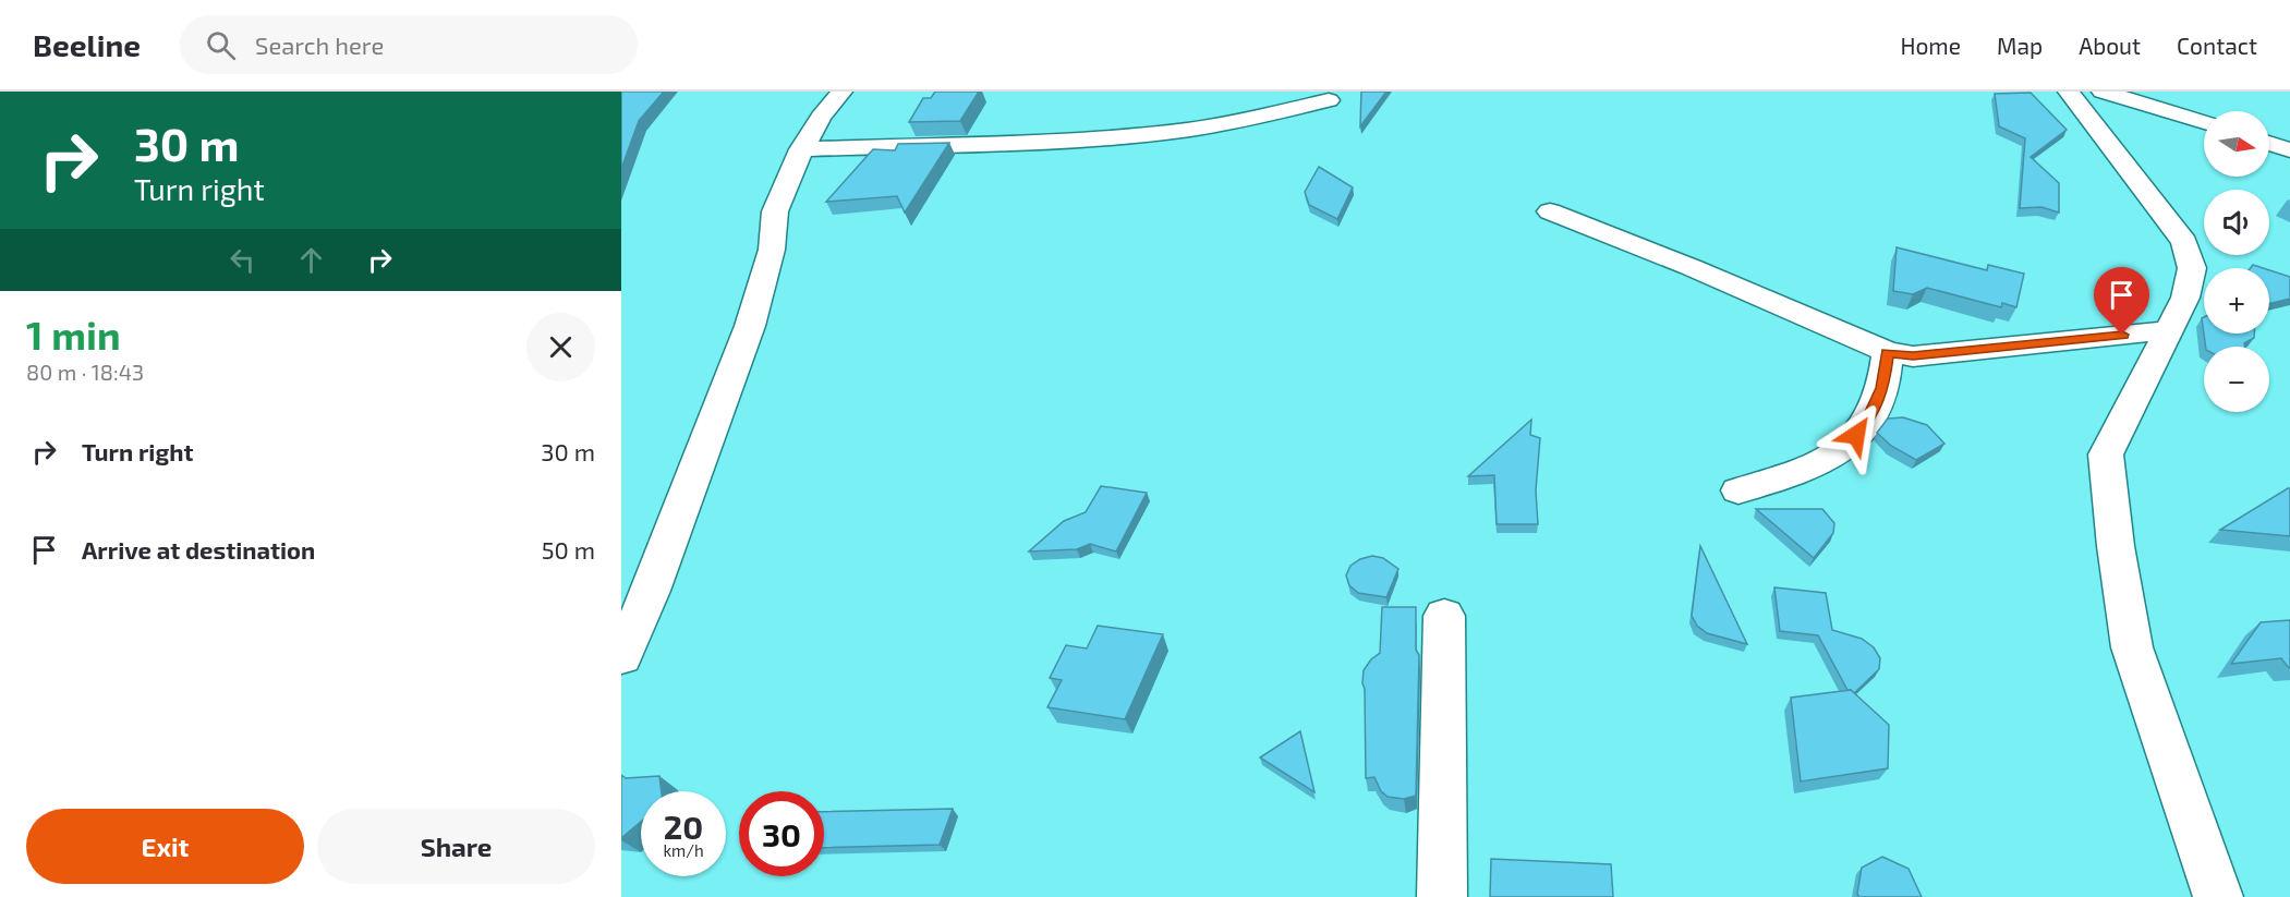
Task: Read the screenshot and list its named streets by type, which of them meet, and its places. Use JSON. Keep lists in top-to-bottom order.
{
  "north": "right",
  "page": {
    "header": "Beeline",
    "search": "Search here",
    "nav": [
      "Home",
      "Map",
      "About",
      "Contact"
    ],
    "turn": ["30 m", "Turn right"],
    "map_buttons": ["+", "−"],
    "heading": ["1 min", "80 m · 18:43"],
    "list": [
      {
        "name": "Turn right",
        "value": "30 m"
      },
      {
        "name": "Arrive at destination",
        "value": "50 m"
      }
    ],
    "speed": "20 km/h",
    "limit": "30",
    "buttons": ["Exit", "Share"]
  }
}
